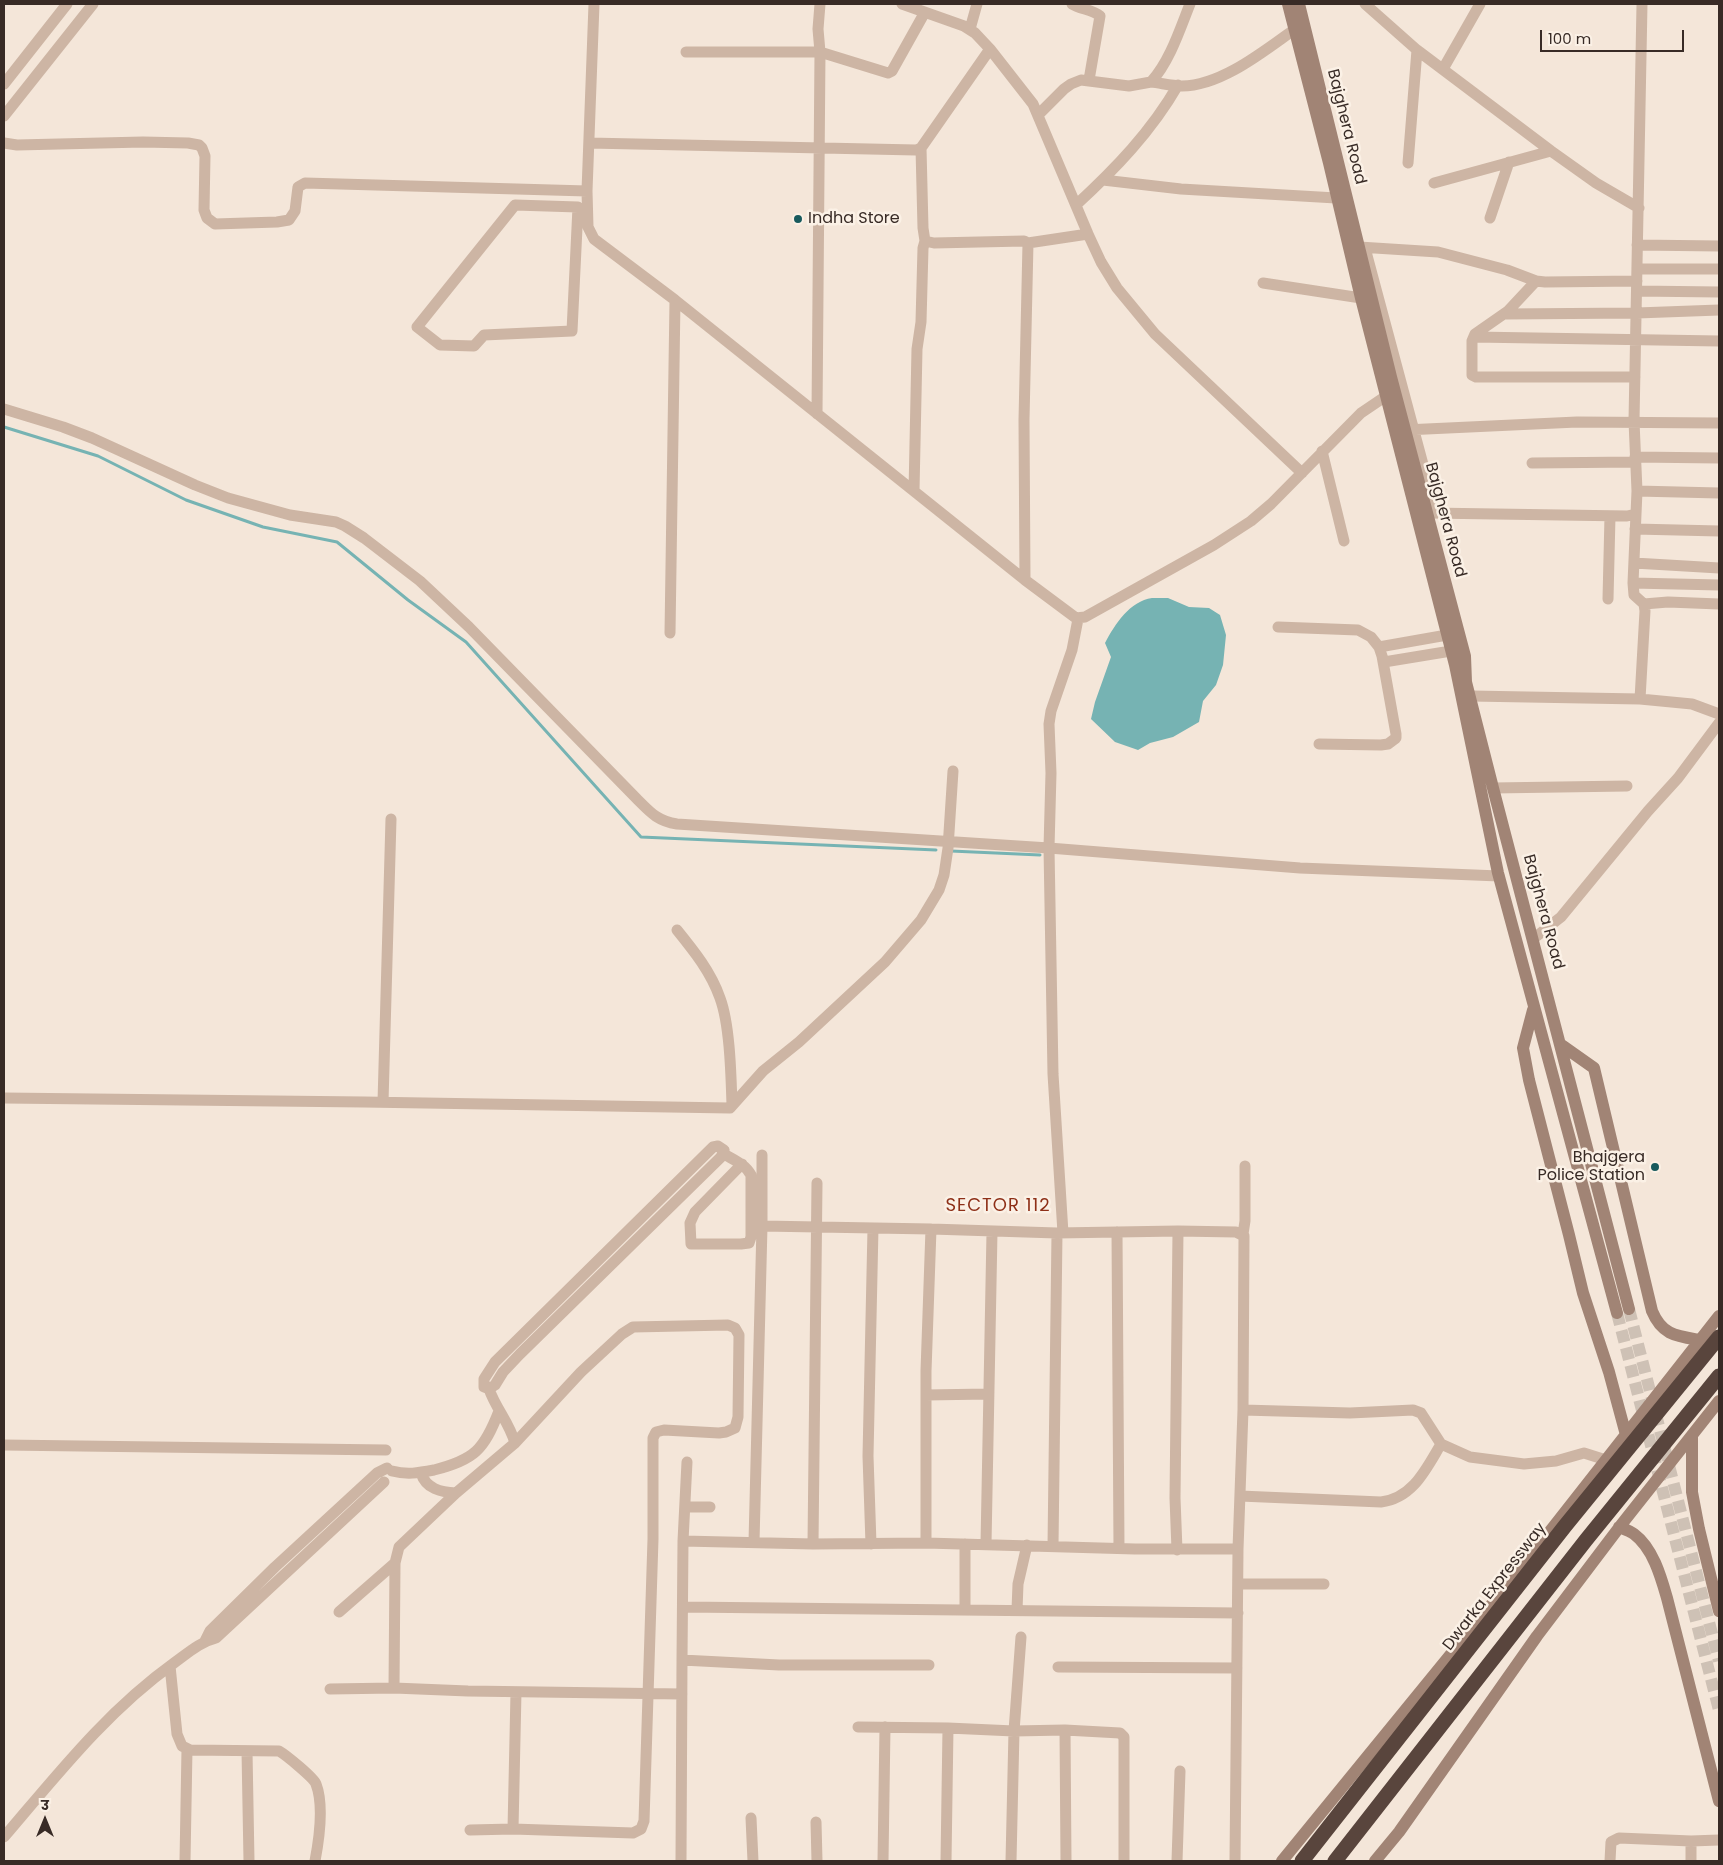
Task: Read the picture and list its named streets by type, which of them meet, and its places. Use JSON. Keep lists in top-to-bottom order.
{
  "streets": {
    "highway": ["Dwarka Expressway"],
    "main road": ["Bajghera Road"]
  },
  "districts": ["SECTOR 112"],
  "places": ["Indha Store", "Bhajgera Police Station"],
  "scale_bar": "100 m",
  "north": "top"
}
